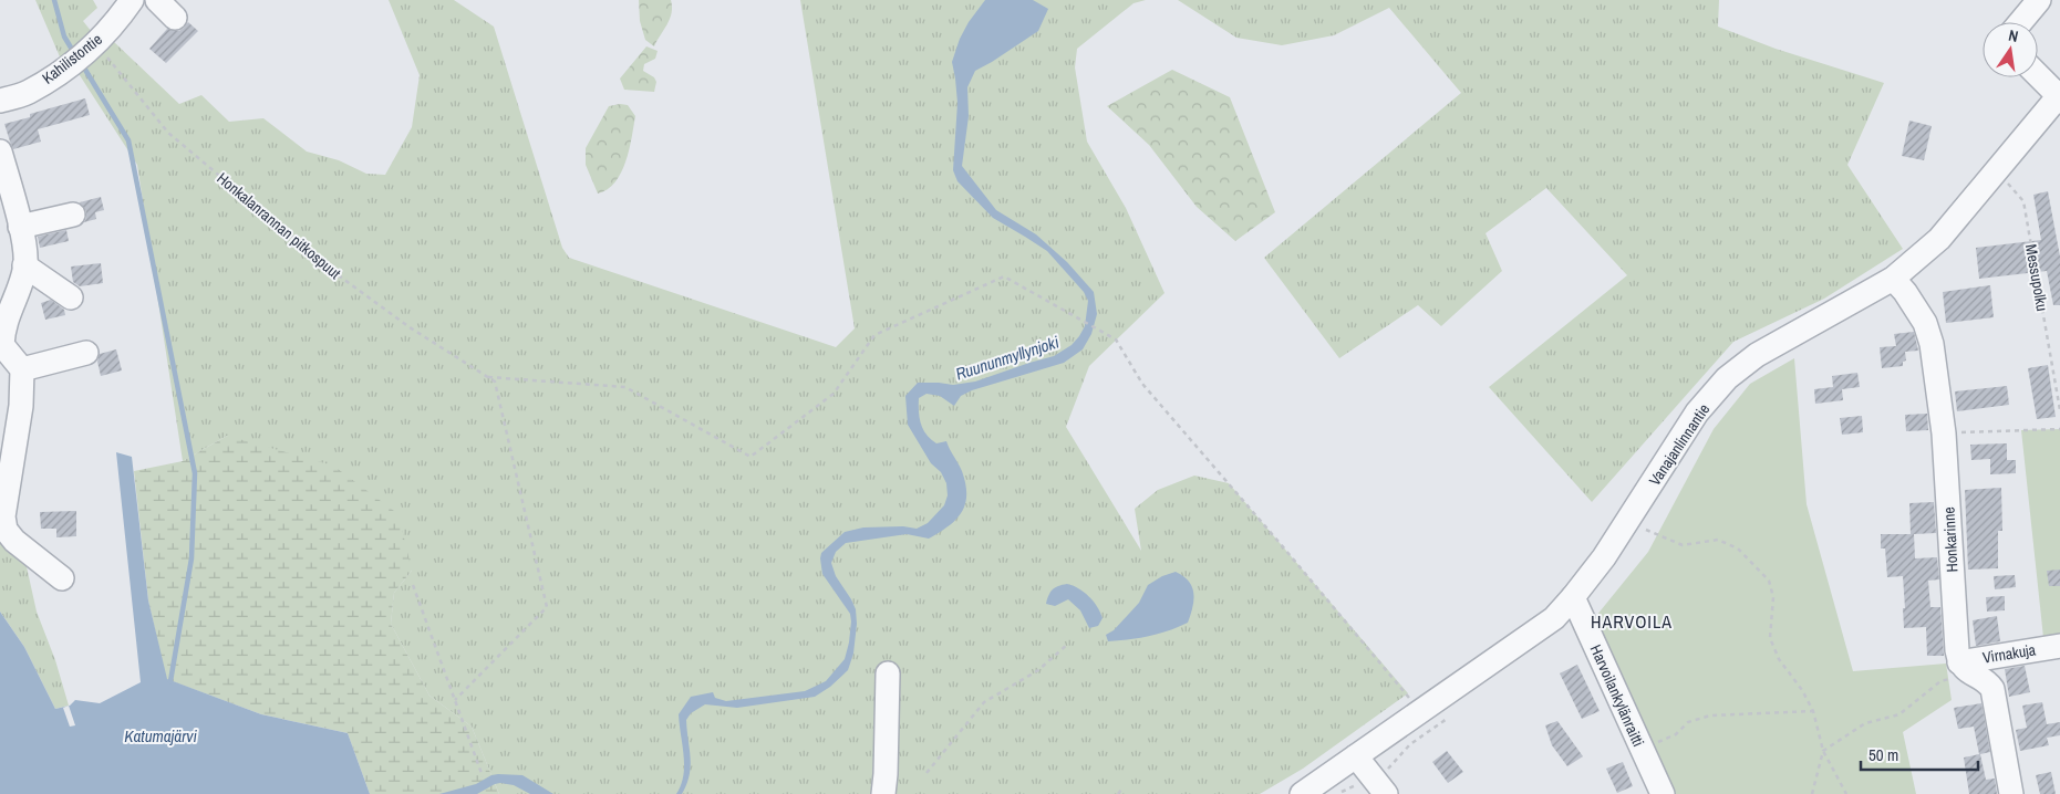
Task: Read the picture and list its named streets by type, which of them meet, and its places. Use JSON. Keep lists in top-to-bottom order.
{
  "streets": {
    "street": [
      "Kahilistontie",
      "Vanajanlinnantie",
      "Honkarinne",
      "Virnakuja",
      "Harvoilankylänraitti"
    ],
    "path": ["Honkalanrannan pitkospuut", "Messupolku"]
  },
  "crossings": [
    ["Kahilistontie", "Honkalanrannan pitkospuut"],
    ["Honkalanrannan pitkospuut", "Vanajanlinnantie"],
    ["Vanajanlinnantie", "Honkarinne"],
    ["Vanajanlinnantie", "Harvoilankylänraitti"],
    ["Honkarinne", "Virnakuja"]
  ],
  "districts": ["HARVOILA"],
  "water": ["Ruununmyllynjoki", "Katumajärvi"],
  "scale_bar": "50 m",
  "north": "top"
}
